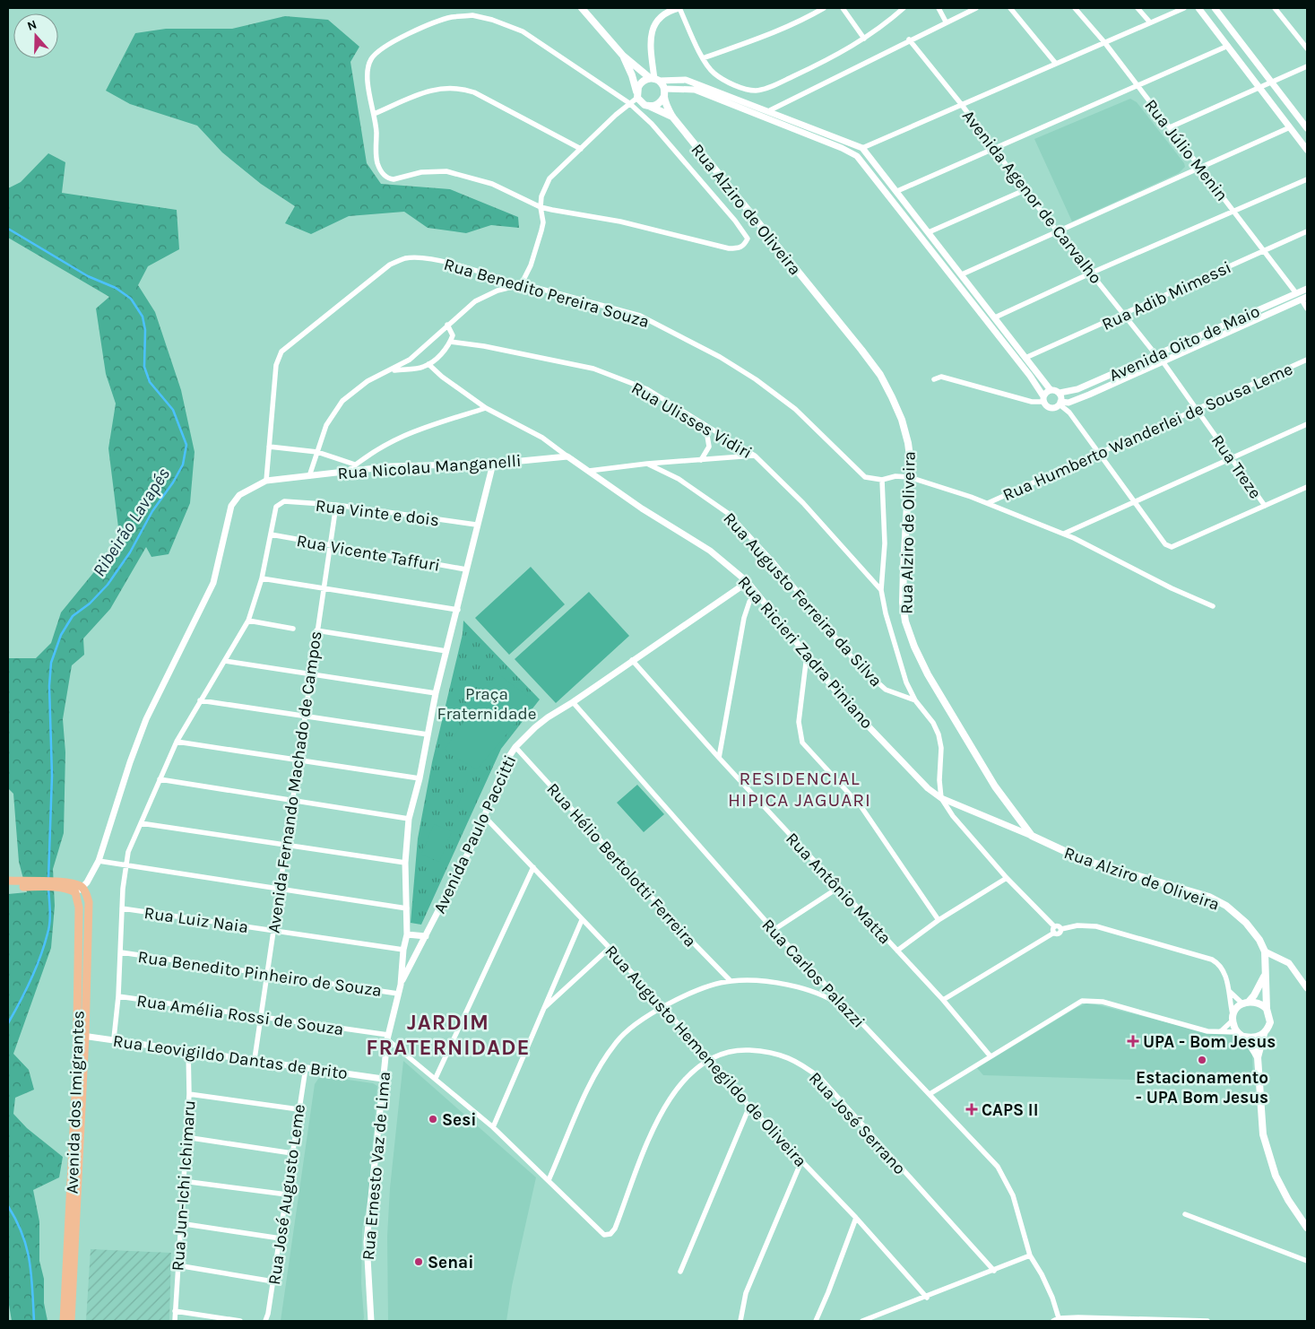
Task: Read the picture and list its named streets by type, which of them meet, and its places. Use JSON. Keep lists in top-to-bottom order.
{
  "streets": {
    "main road": ["Rua Alziro de Oliveira", "Avenida dos Imigrantes"],
    "street": [
      "Rua Júlio Menin",
      "Avenida Agenor de Carvalho",
      "Rua Benedito Pereira Souza",
      "Rua Adib Mimessi",
      "Avenida Oito de Maio",
      "Rua Ulisses Vidiri",
      "Rua Humberto Wanderlei de Sousa Leme",
      "Rua Nicolau Manganelli",
      "Rua Treze",
      "Rua Vinte e dois",
      "Rua Vicente Taffuri",
      "Rua Augusto Ferreira da Silva",
      "Rua Ricieri Zadra Piniano",
      "Avenida Fernando Machado de Campos",
      "Avenida Paulo Paccitti",
      "Rua Hélio Bertolotti Ferreira",
      "Rua Antônio Matta",
      "Rua Luiz Naia",
      "Rua Benedito Pinheiro de Souza",
      "Rua Carlos Palazzi",
      "Rua Amélia Rossi de Souza",
      "Rua Augusto Hemenegildo de Oliveira",
      "Rua Leovigildo Dantas de Brito",
      "Rua José Serrano",
      "Rua Ernesto Vaz de Lima",
      "Rua Jun-Ichi Ichimaru",
      "Rua José Augusto Leme"
    ]
  },
  "crossings": [
    ["Rua Júlio Menin", "Rua Adib Mimessi"],
    ["Rua Júlio Menin", "Avenida Oito de Maio"],
    ["Avenida Agenor de Carvalho", "Rua Adib Mimessi"],
    ["Avenida Agenor de Carvalho", "Avenida Oito de Maio"],
    ["Rua Alziro de Oliveira", "Rua Benedito Pereira Souza"],
    ["Rua Alziro de Oliveira", "Rua Ricieri Zadra Piniano"],
    ["Rua Benedito Pereira Souza", "Rua Humberto Wanderlei de Sousa Leme"],
    ["Avenida Oito de Maio", "Rua Treze"],
    ["Rua Humberto Wanderlei de Sousa Leme", "Rua Treze"],
    ["Rua Nicolau Manganelli", "Rua Ricieri Zadra Piniano"],
    ["Rua Vinte e dois", "Rua Vicente Taffuri"],
    ["Rua Vinte e dois", "Avenida Fernando Machado de Campos"],
    ["Rua Vicente Taffuri", "Avenida Fernando Machado de Campos"],
    ["Rua Ricieri Zadra Piniano", "Avenida Paulo Paccitti"],
    ["Avenida Fernando Machado de Campos", "Rua Luiz Naia"],
    ["Avenida Fernando Machado de Campos", "Rua Benedito Pinheiro de Souza"],
    ["Avenida Fernando Machado de Campos", "Rua Amélia Rossi de Souza"],
    ["Avenida Fernando Machado de Campos", "Rua Leovigildo Dantas de Brito"],
    ["Avenida Paulo Paccitti", "Rua Hélio Bertolotti Ferreira"],
    ["Avenida Paulo Paccitti", "Rua Antônio Matta"],
    ["Avenida Paulo Paccitti", "Rua Carlos Palazzi"],
    ["Avenida Paulo Paccitti", "Rua Augusto Hemenegildo de Oliveira"],
    ["Avenida Paulo Paccitti", "Rua Ernesto Vaz de Lima"],
    ["Rua Benedito Pinheiro de Souza", "Rua Ernesto Vaz de Lima"],
    ["Rua Amélia Rossi de Souza", "Rua Ernesto Vaz de Lima"],
    ["Rua Augusto Hemenegildo de Oliveira", "Rua José Serrano"],
    ["Rua Leovigildo Dantas de Brito", "Avenida dos Imigrantes"],
    ["Rua Leovigildo Dantas de Brito", "Rua Ernesto Vaz de Lima"],
    ["Rua Leovigildo Dantas de Brito", "Rua Jun-Ichi Ichimaru"],
    ["Rua Leovigildo Dantas de Brito", "Rua José Augusto Leme"]
  ],
  "districts": ["RESIDENCIAL HIPICA JAGUARI", "JARDIM FRATERNIDADE"],
  "water": ["Ribeirão Lavapés"],
  "parks": ["Praça Fraternidade"],
  "places": {
    "health": ["UPA - Bom Jesus", "CAPS II"],
    "other": ["Estacionamento - UPA Bom Jesus", "Sesi", "Senai"]
  },
  "north": "top"
}
